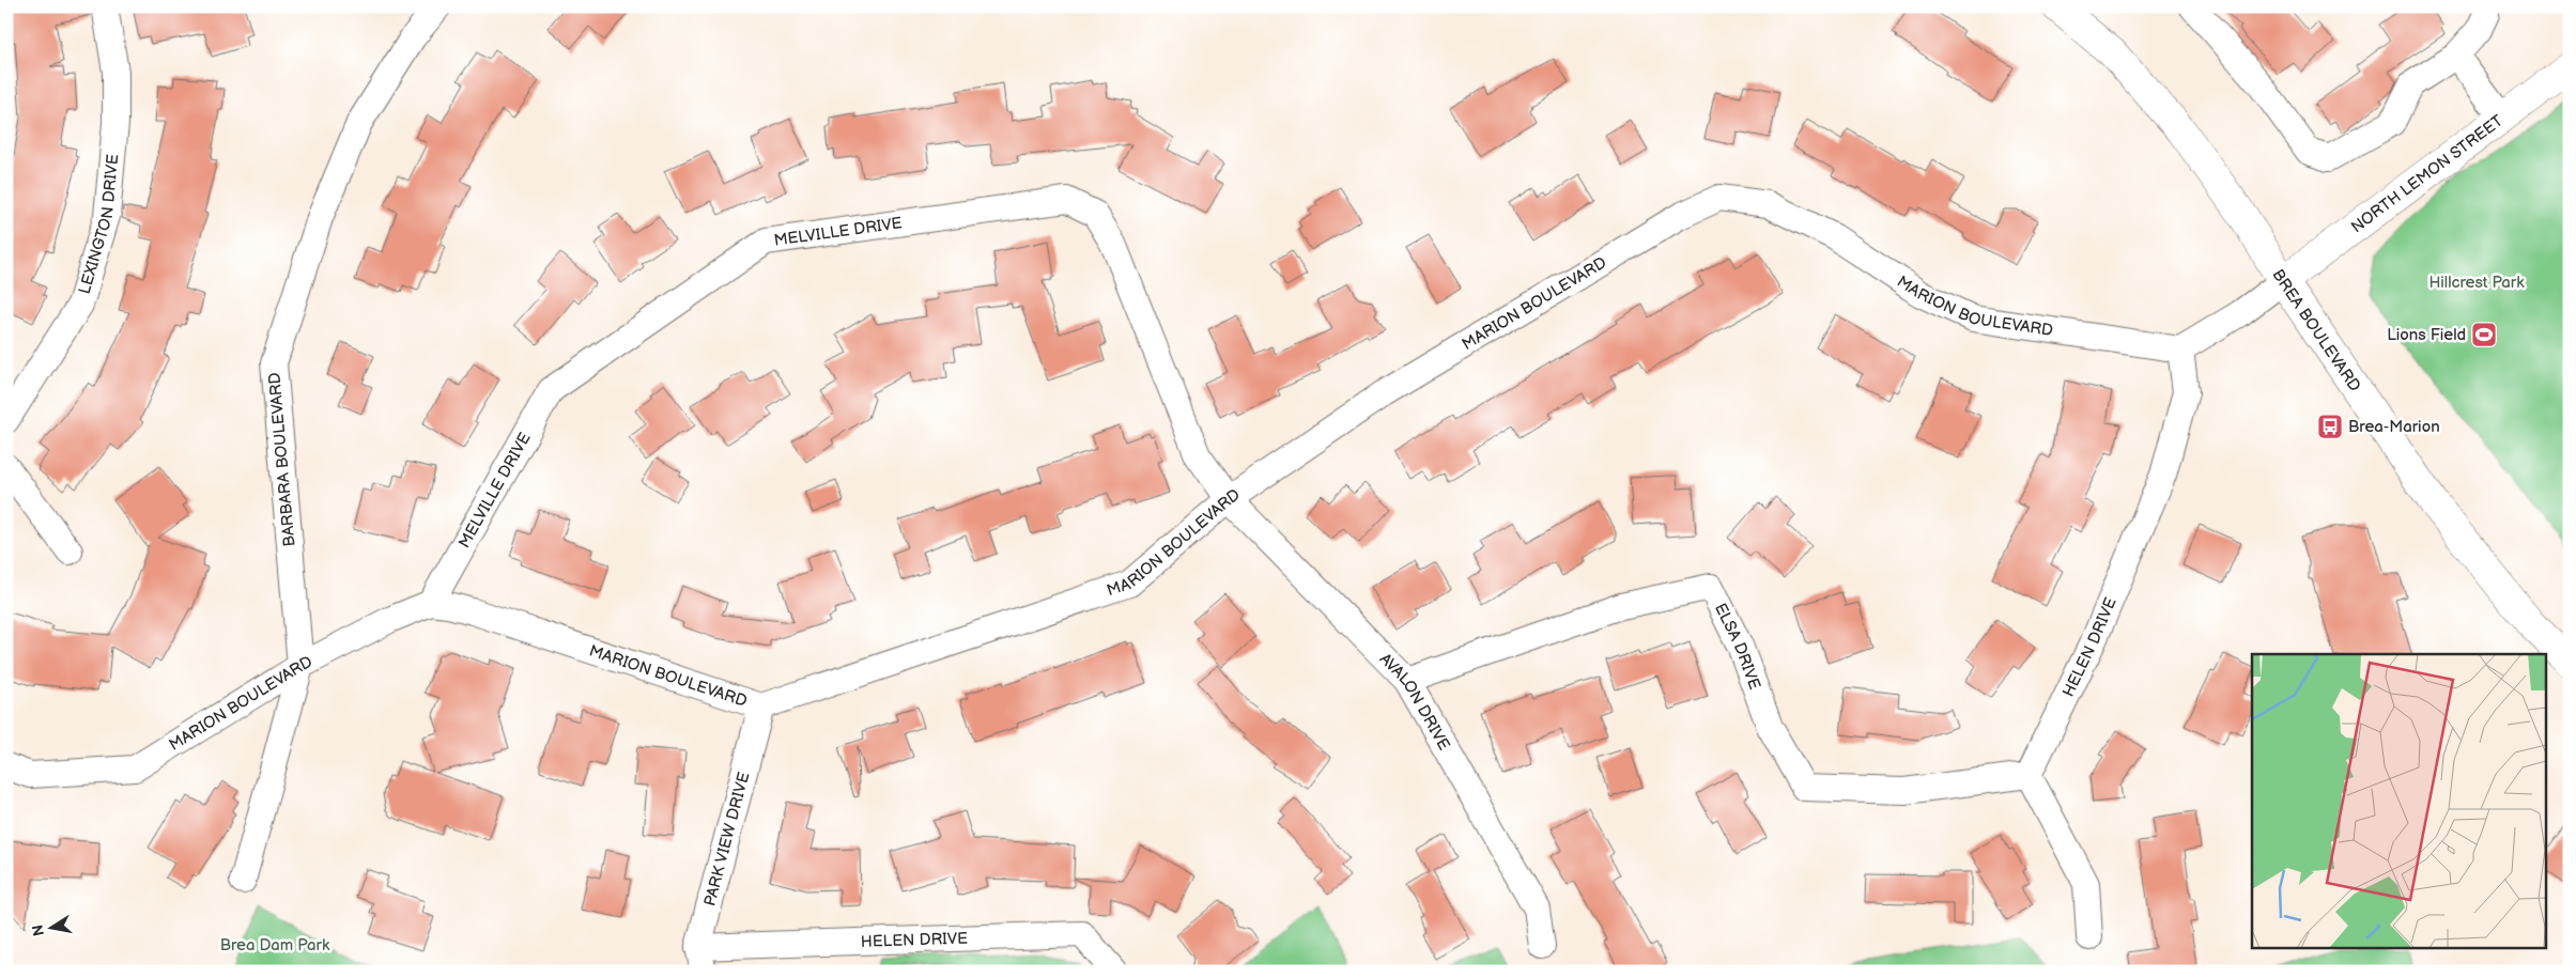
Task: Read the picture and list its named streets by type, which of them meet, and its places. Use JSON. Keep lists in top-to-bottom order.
{
  "streets": {
    "main road": ["NORTH LEMON STREET", "BREA BOULEVARD"],
    "street": [
      "LEXINGTON DRIVE",
      "MELVILLE DRIVE",
      "MARION BOULEVARD",
      "BARBARA BOULEVARD",
      "ELSA DRIVE",
      "HELEN DRIVE",
      "AVALON DRIVE",
      "PARK VIEW DRIVE"
    ]
  },
  "crossings": [
    ["NORTH LEMON STREET", "BREA BOULEVARD"],
    ["MELVILLE DRIVE", "MARION BOULEVARD"],
    ["MELVILLE DRIVE", "AVALON DRIVE"],
    ["MARION BOULEVARD", "BARBARA BOULEVARD"],
    ["MARION BOULEVARD", "HELEN DRIVE"],
    ["MARION BOULEVARD", "AVALON DRIVE"],
    ["MARION BOULEVARD", "PARK VIEW DRIVE"],
    ["ELSA DRIVE", "HELEN DRIVE"],
    ["ELSA DRIVE", "AVALON DRIVE"],
    ["HELEN DRIVE", "PARK VIEW DRIVE"]
  ],
  "parks": ["Hillcrest Park", "Brea Dam Park"],
  "places": {
    "sports": ["Lions Field"],
    "bus stop": ["Brea-Marion"]
  },
  "north": "left"
}
